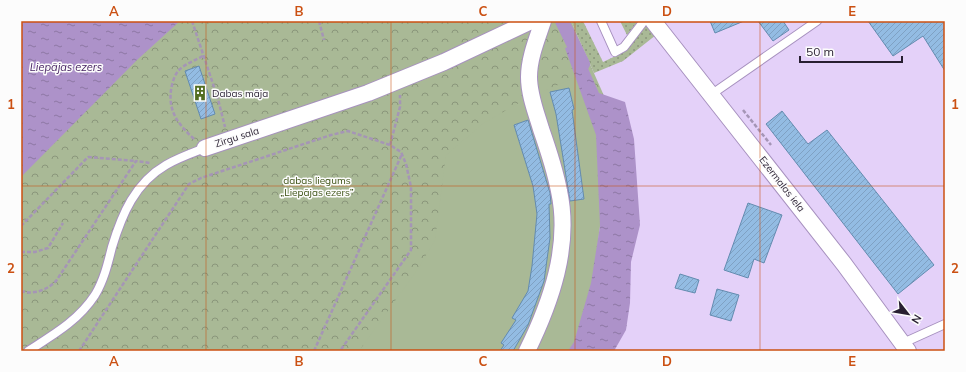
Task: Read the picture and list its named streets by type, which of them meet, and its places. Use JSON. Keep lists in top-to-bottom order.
{
  "streets": {
    "street": ["Zirgu sala", "Ezermalas iela"]
  },
  "water": ["Liepājas ezers"],
  "parks": ["dabas liegums „Liepājas ezers”"],
  "places": {
    "building": ["Dabas māja"]
  },
  "scale_bar": "50 m",
  "north": "bottom right",
  "grid": {
    "columns": [
      "A",
      "B",
      "C",
      "D",
      "E"
    ],
    "rows": ["1", "2"]
  }
}
